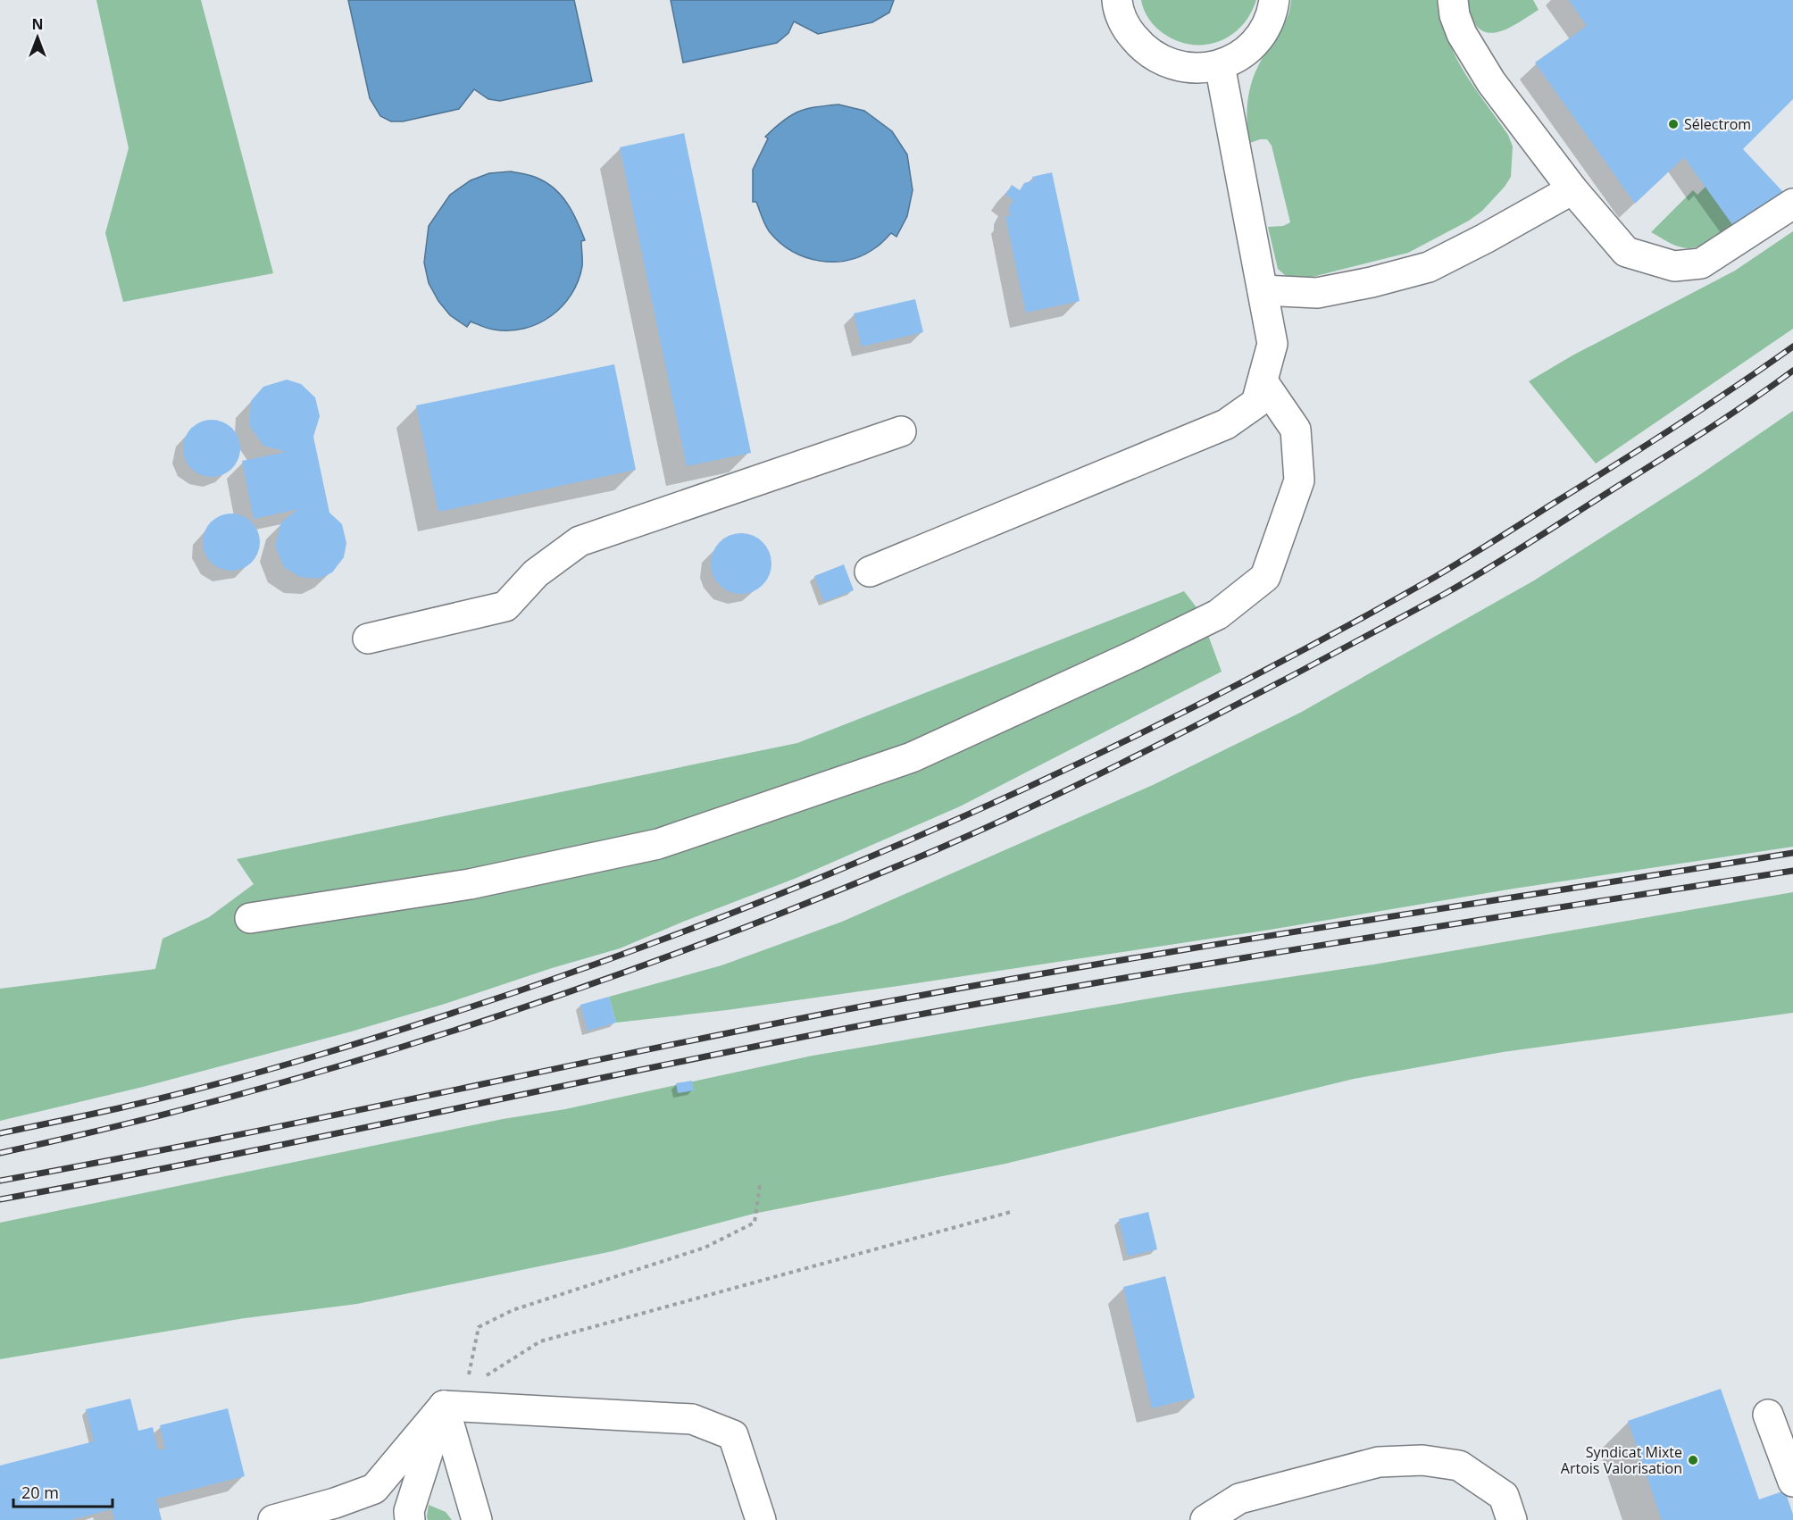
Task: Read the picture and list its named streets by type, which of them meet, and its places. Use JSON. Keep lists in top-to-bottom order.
{
  "places": ["Sélectrom", "Syndicat Mixte Artois Valorisation"],
  "scale_bar": "20 m",
  "north": "top"
}
